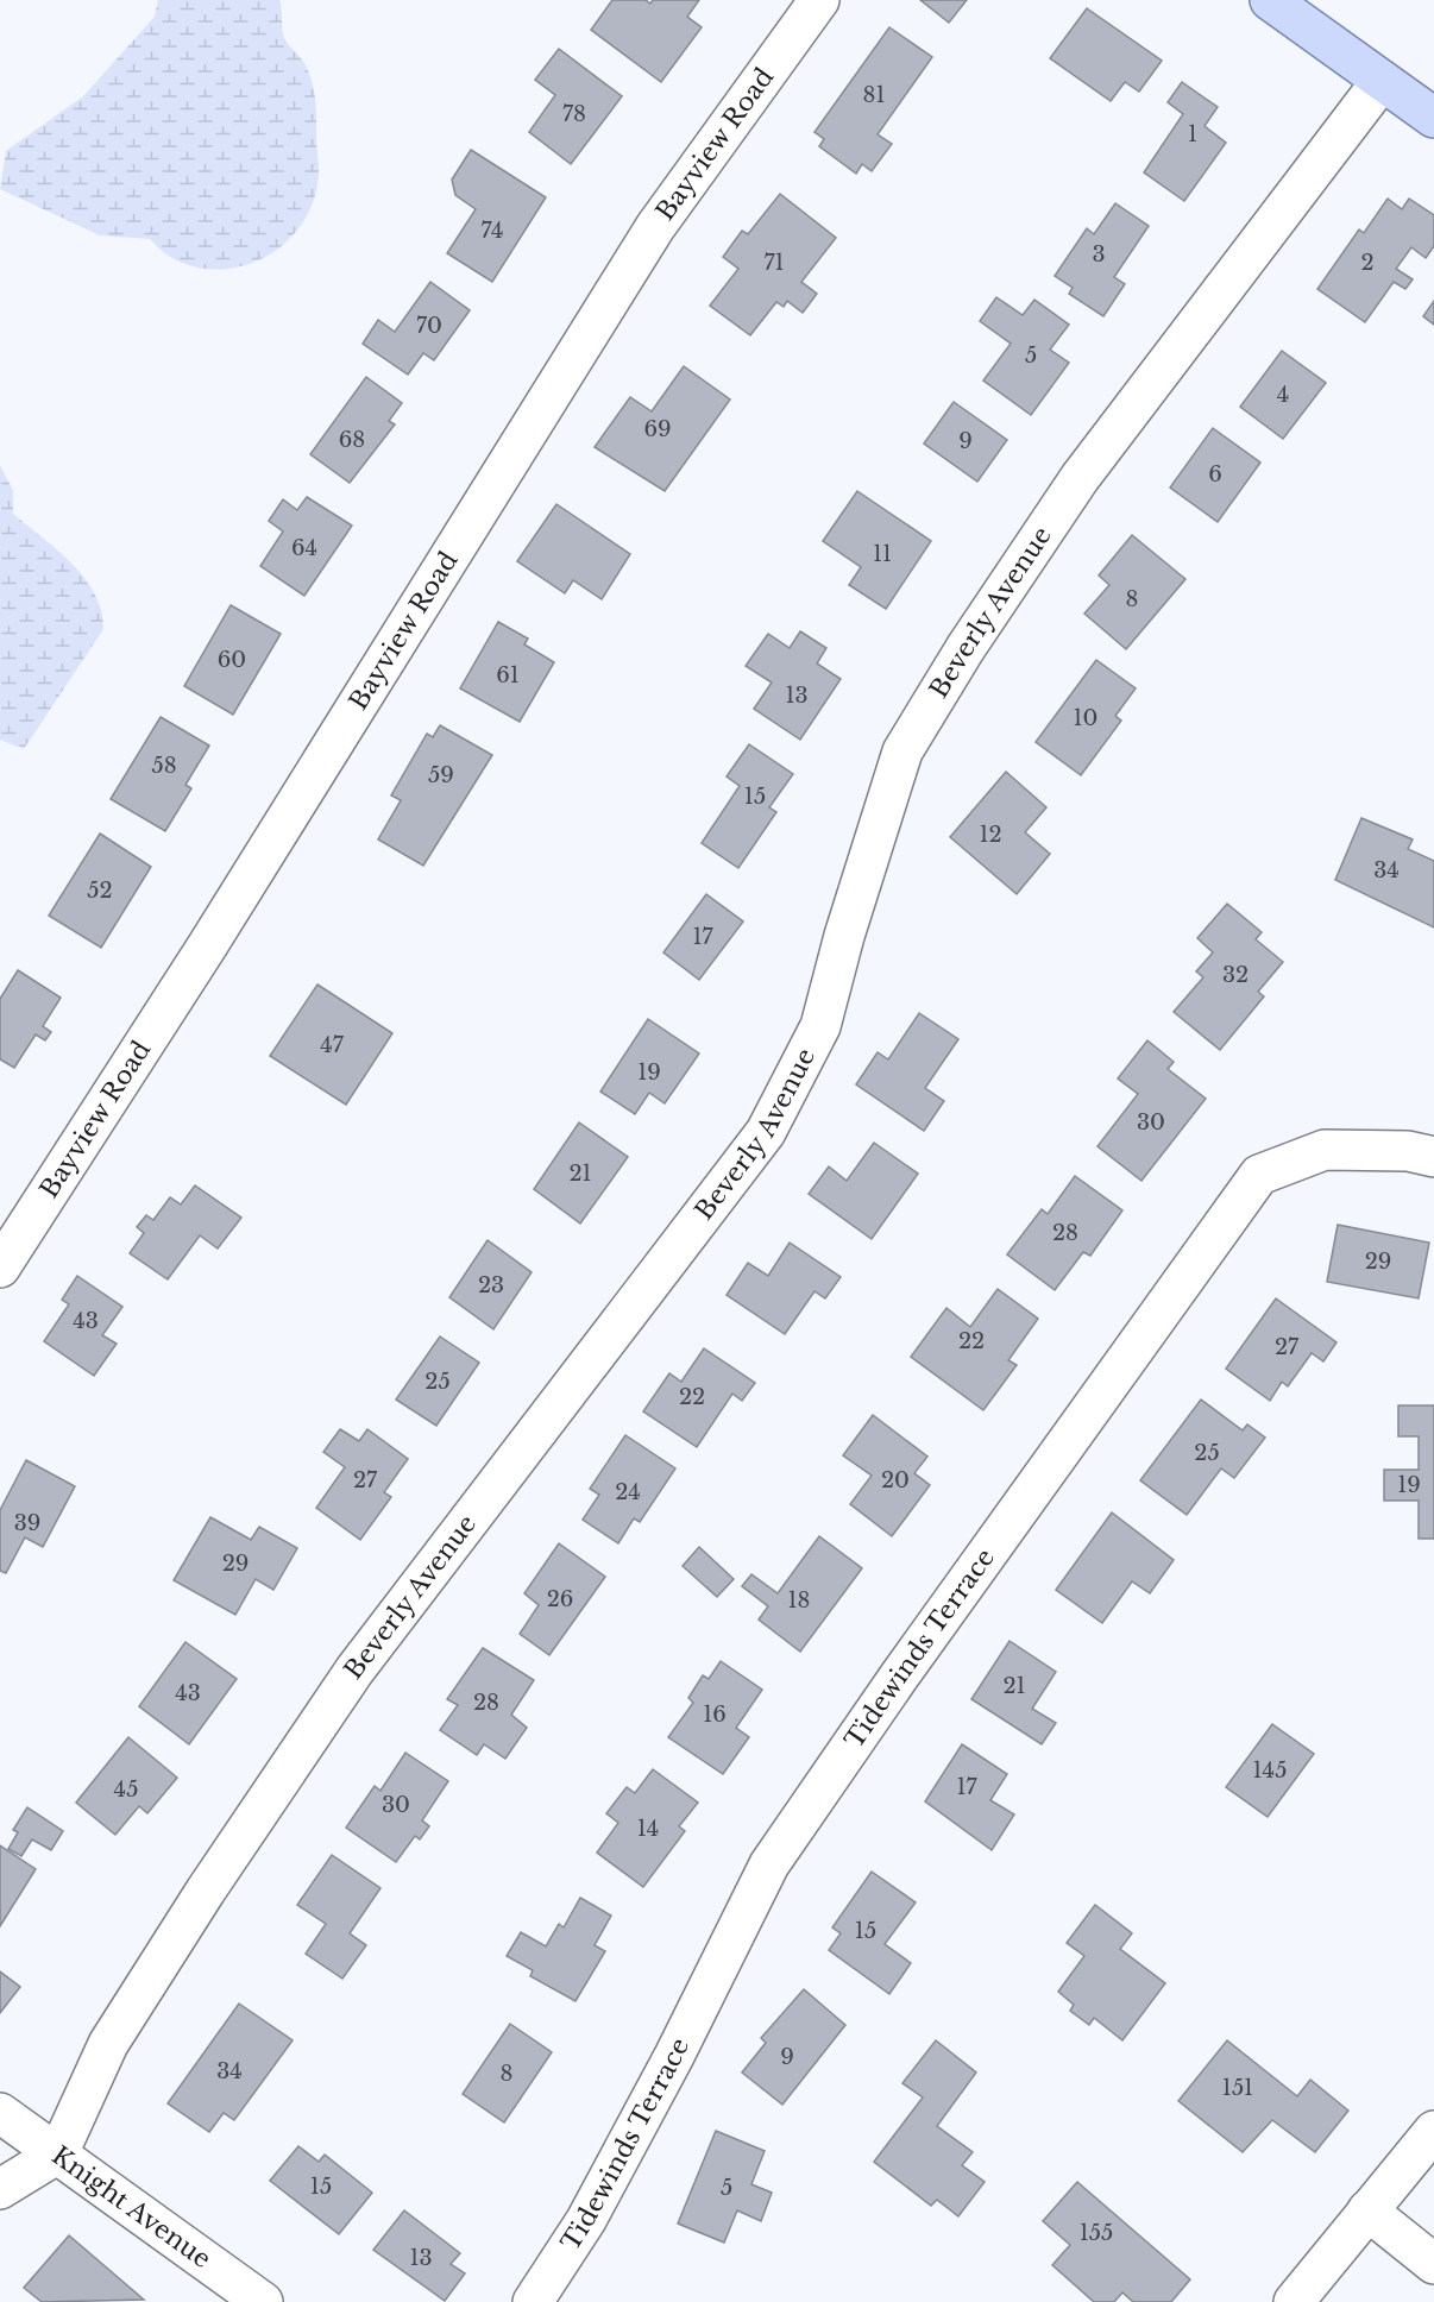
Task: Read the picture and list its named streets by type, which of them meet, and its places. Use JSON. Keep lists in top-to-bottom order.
{
  "streets": {
    "street": [
      "Bayview Road",
      "Beverly Avenue",
      "Tidewinds Terrace",
      "Knight Avenue"
    ]
  },
  "crossings": [
    ["Beverly Avenue", "Knight Avenue"]
  ],
  "house_numbers": [
    "81",
    "78",
    "1",
    "74",
    "3",
    "71",
    "2",
    "70",
    "5",
    "4",
    "69",
    "68",
    "9",
    "6",
    "64",
    "11",
    "8",
    "60",
    "61",
    "13",
    "10",
    "58",
    "59",
    "15",
    "12",
    "34",
    "52",
    "17",
    "32",
    "47",
    "19",
    "30",
    "21",
    "28",
    "29",
    "23",
    "43",
    "22",
    "27",
    "25",
    "22",
    "25",
    "27",
    "20",
    "19",
    "24",
    "39",
    "29",
    "26",
    "18",
    "21",
    "43",
    "28",
    "16",
    "145",
    "17",
    "45",
    "30",
    "14",
    "15",
    "9",
    "34",
    "8",
    "151",
    "15",
    "5",
    "155",
    "13"
  ]
}
